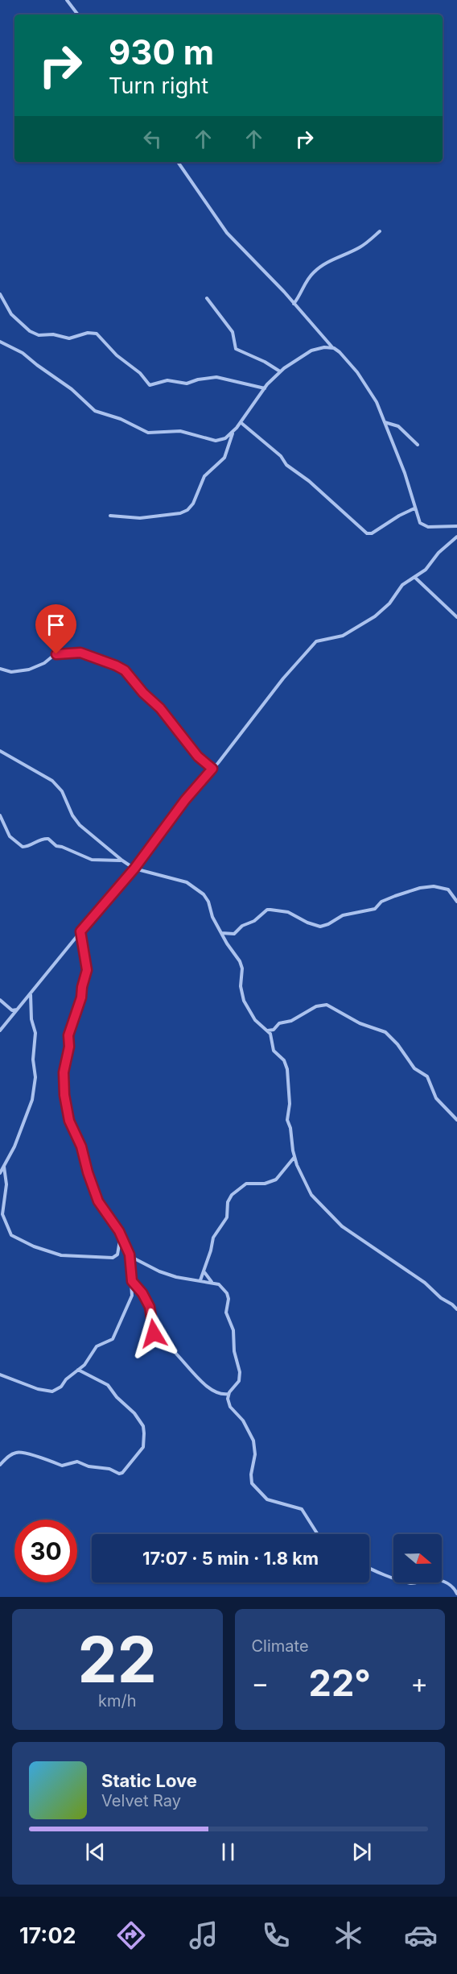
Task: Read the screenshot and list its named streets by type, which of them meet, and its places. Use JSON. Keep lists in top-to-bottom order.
{
  "north": "right",
  "page": {
    "turn": ["930 m", "Turn right"],
    "limit": "30",
    "trip": "17:07 · 5 min · 1.8 km",
    "tile": [
      ["22", "km/h"],
      "Climate"
    ],
    "heat": ["−", "22°", "+"],
    "song": ["Static Love", "Velvet Ray"],
    "tabs": "17:02"
  }
}
